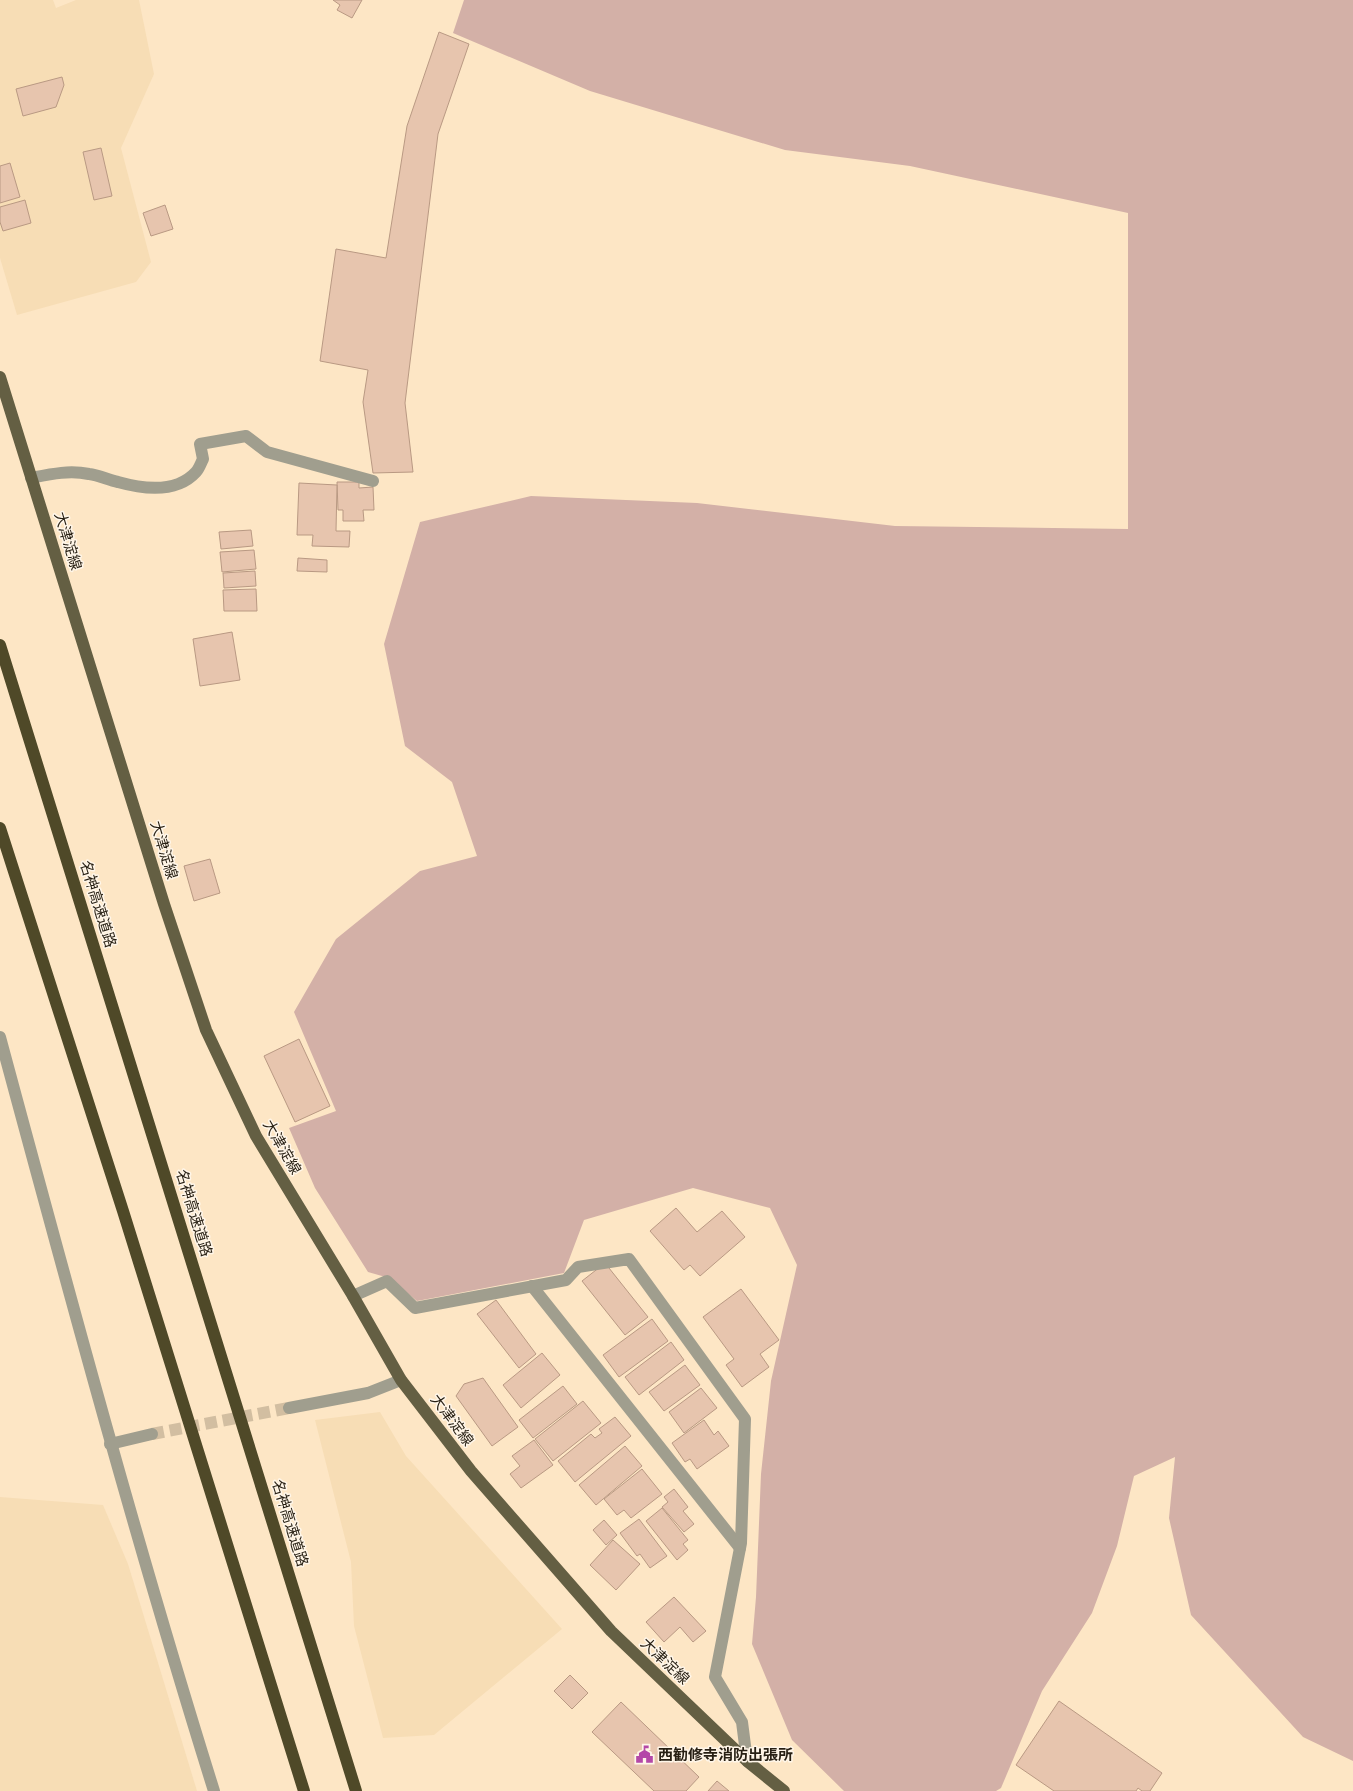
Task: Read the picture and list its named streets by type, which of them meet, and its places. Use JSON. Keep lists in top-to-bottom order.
{
  "streets": {
    "highway": ["名神高速道路"],
    "main road": ["大津淀線"]
  },
  "places": {
    "public building": ["西勧修寺消防出張所"]
  }
}
